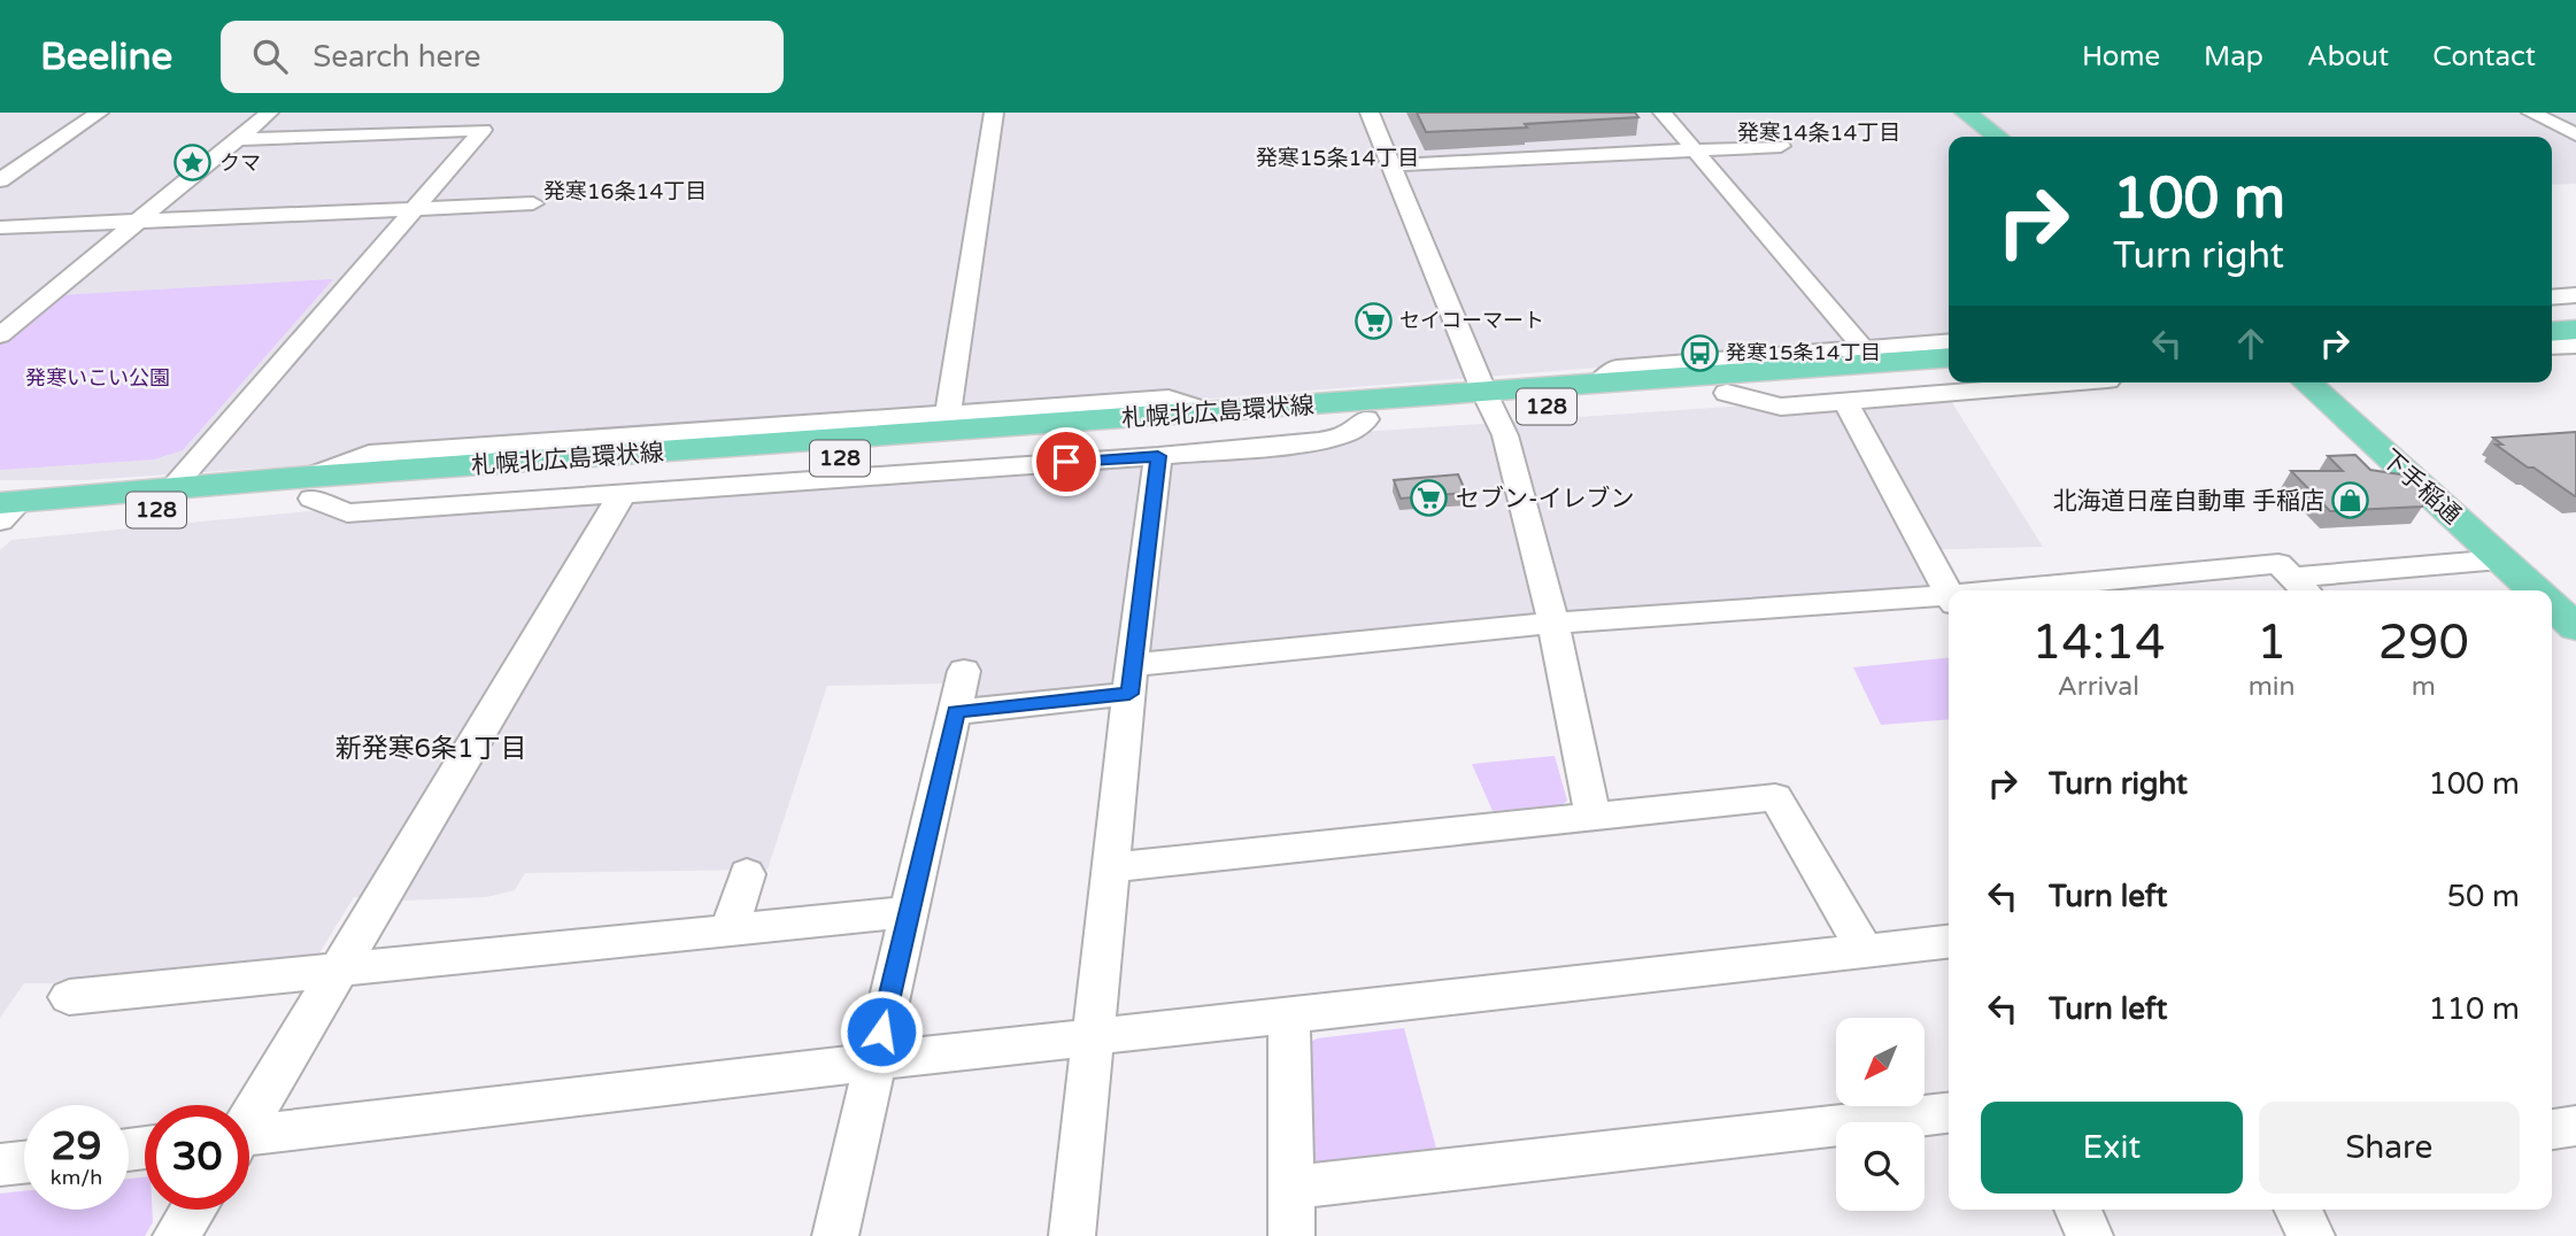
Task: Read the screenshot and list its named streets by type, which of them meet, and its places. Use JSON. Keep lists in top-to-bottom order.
{
  "streets": {
    "main road": ["128", "札幌北広島環状線", "下手稲通"]
  },
  "districts": [
    "発寒14条14丁目",
    "発寒15条14丁目",
    "発寒16条14丁目",
    "新発寒6条1丁目"
  ],
  "parks": ["発寒いこい公園"],
  "places": {
    "place": ["クマ"],
    "supermarket": ["セイコーマート", "セブン-イレブン"],
    "bus stop": ["発寒15条14丁目"],
    "shop": ["北海道日産自動車 手稲店"]
  },
  "north": "bottom left",
  "page": {
    "header": "Beeline",
    "search": "Search here",
    "nav": [
      "Home",
      "Map",
      "About",
      "Contact"
    ],
    "turn": ["100 m", "Turn right"],
    "eta": [
      "14:14",
      "Arrival",
      "1",
      "min",
      "290",
      "m"
    ],
    "list": [
      {
        "name": "Turn right",
        "value": "100 m"
      },
      {
        "name": "Turn left",
        "value": "50 m"
      },
      {
        "name": "Turn left",
        "value": "110 m"
      }
    ],
    "buttons": ["Exit", "Share"],
    "speed": "29 km/h",
    "limit": "30"
  }
}
